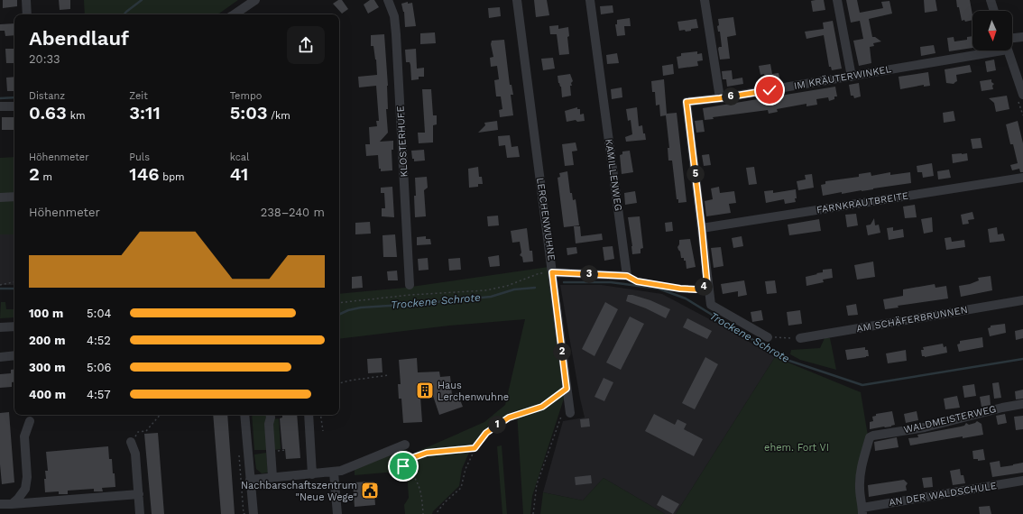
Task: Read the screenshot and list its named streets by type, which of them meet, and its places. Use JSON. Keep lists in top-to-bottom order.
{
  "streets": {
    "street": [
      "IM KRÄUTERWINKEL",
      "KLOSTERHUFE",
      "KAMILLENWEG",
      "FARNKRAUTBREITE",
      "LERCHENWUHNE",
      "AM SCHÄFERBRUNNEN",
      "WALDMEISTERWEG",
      "AN DER WALDSCHULE"
    ]
  },
  "crossings": [
    ["IM KRÄUTERWINKEL", "FARNKRAUTBREITE"],
    ["WALDMEISTERWEG", "AN DER WALDSCHULE"]
  ],
  "water": ["Trockene Schrote"],
  "parks": ["ehem. Fort VI"],
  "places": {
    "building": ["Haus Lerchenwuhne"],
    "public building": ["Nachbarschaftszentrum \"Neue Wege\""]
  },
  "north": "bottom",
  "page": {
    "heading": ["Abendlauf", "20:33"],
    "stats": [
      ["Distanz", "0.63 km"],
      ["Zeit", "3:11"],
      ["Tempo", "5:03 /km"],
      ["Höhenmeter", "2 m"],
      ["Puls", "146 bpm"],
      ["kcal", "41"]
    ],
    "pins": [
      "6",
      "5",
      "3",
      "4",
      "2",
      "1"
    ],
    "chart": ["Höhenmeter", "238–240 m"],
    "list": [
      {
        "name": "100 m",
        "note": "5:04"
      },
      {
        "name": "200 m",
        "note": "4:52"
      },
      {
        "name": "300 m",
        "note": "5:06"
      },
      {
        "name": "400 m",
        "note": "4:57"
      }
    ]
  }
}
